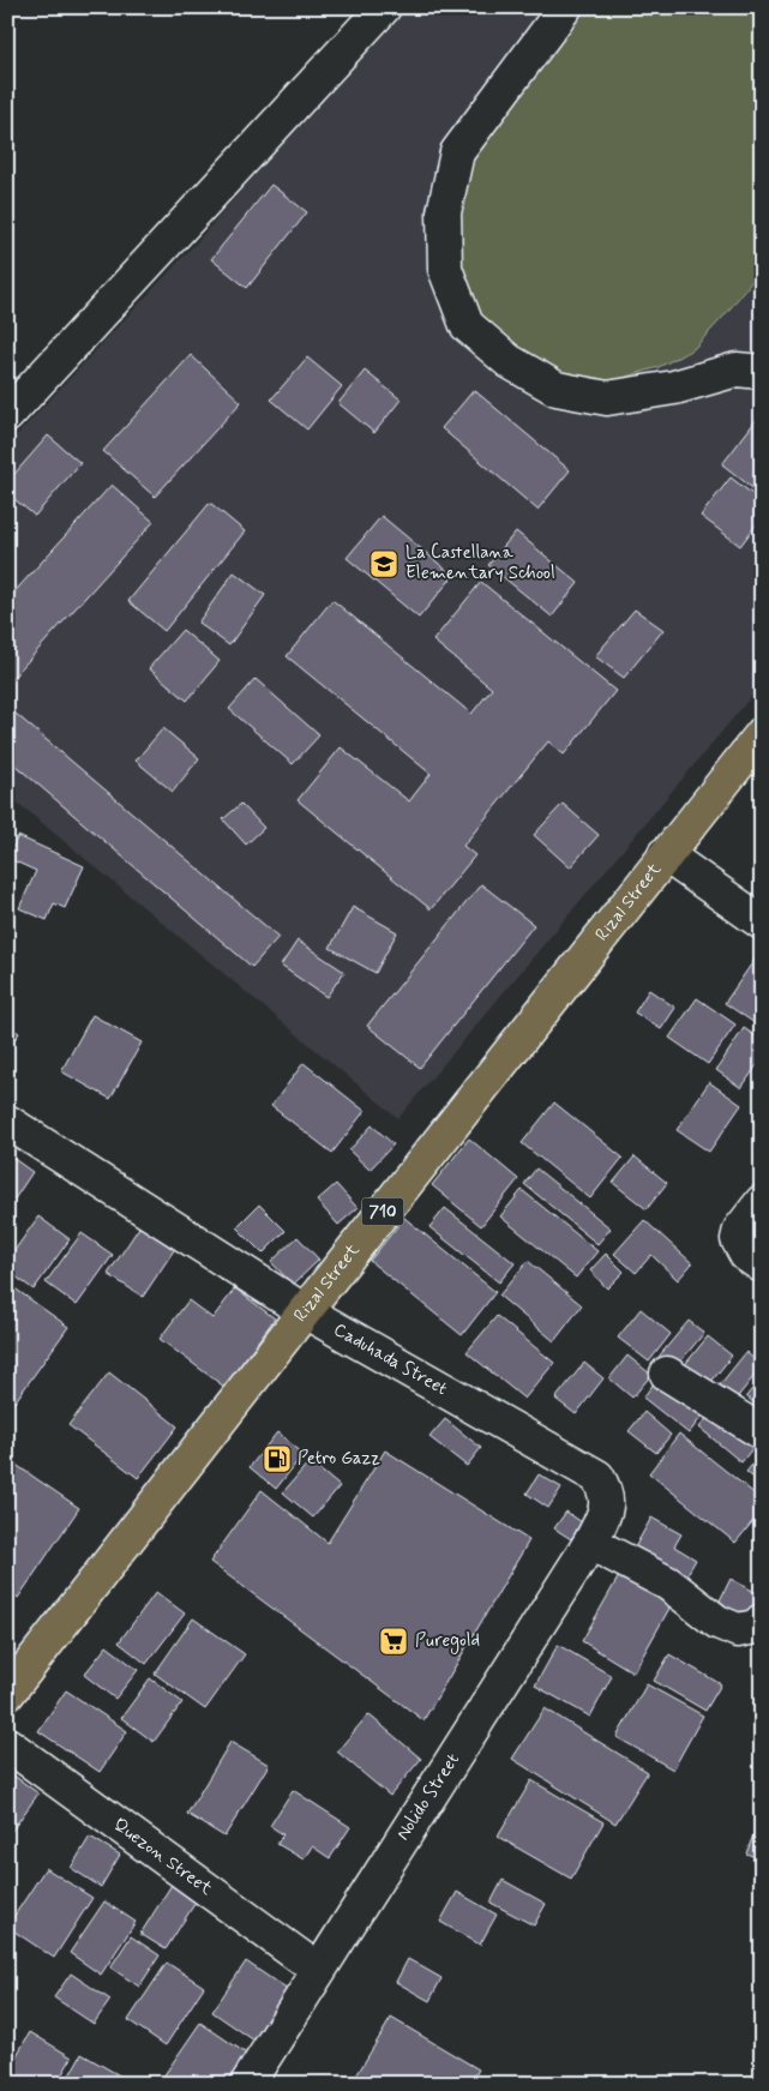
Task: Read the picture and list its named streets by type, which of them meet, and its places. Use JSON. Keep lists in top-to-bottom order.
{
  "streets": {
    "main road": ["Rizal Street", "710"],
    "street": ["Caduhada Street", "Nolido Street", "Quezon Street"]
  },
  "crossings": [
    ["Rizal Street", "Caduhada Street"],
    ["Caduhada Street", "Nolido Street"],
    ["Nolido Street", "Quezon Street"]
  ],
  "places": {
    "school or university": ["La Castellana Elementary School"],
    "fuel station": ["Petro Gazz"],
    "supermarket": ["Puregold"]
  }
}
